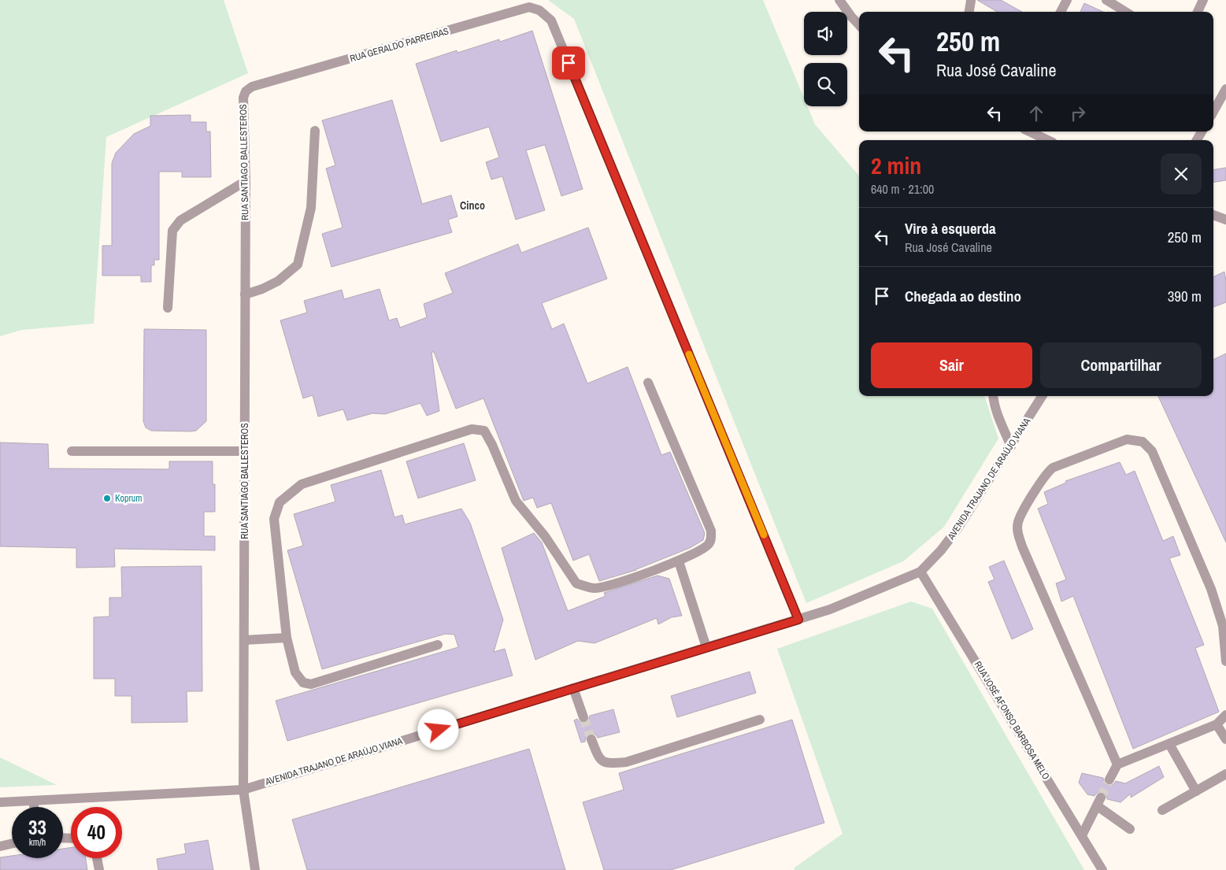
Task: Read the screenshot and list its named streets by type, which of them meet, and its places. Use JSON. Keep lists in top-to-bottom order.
{
  "streets": {
    "street": [
      "RUA GERALDO PARREIRAS",
      "RUA SANTIAGO BALLESTEROS",
      "AVENIDA TRAJANO DE ARAÚJO VIANA",
      "RUA JOSÉ AFONSO BARBOSA MELO"
    ]
  },
  "crossings": [
    ["RUA GERALDO PARREIRAS", "RUA SANTIAGO BALLESTEROS"],
    ["RUA GERALDO PARREIRAS", "AVENIDA TRAJANO DE ARAÚJO VIANA"],
    ["RUA SANTIAGO BALLESTEROS", "AVENIDA TRAJANO DE ARAÚJO VIANA"],
    ["AVENIDA TRAJANO DE ARAÚJO VIANA", "RUA JOSÉ AFONSO BARBOSA MELO"]
  ],
  "districts": ["Cinco"],
  "places": ["Koprum"],
  "page": {
    "turn": ["250 m", "Rua José Cavaline"],
    "heading": ["2 min", "640 m · 21:00"],
    "list": [
      {
        "name": "Vire à esquerda",
        "note": "Rua José Cavaline",
        "value": "250 m"
      },
      {
        "name": "Chegada ao destino",
        "value": "390 m"
      }
    ],
    "buttons": ["Sair", "Compartilhar"],
    "speed": "33 km/h",
    "limit": "40"
  }
}
